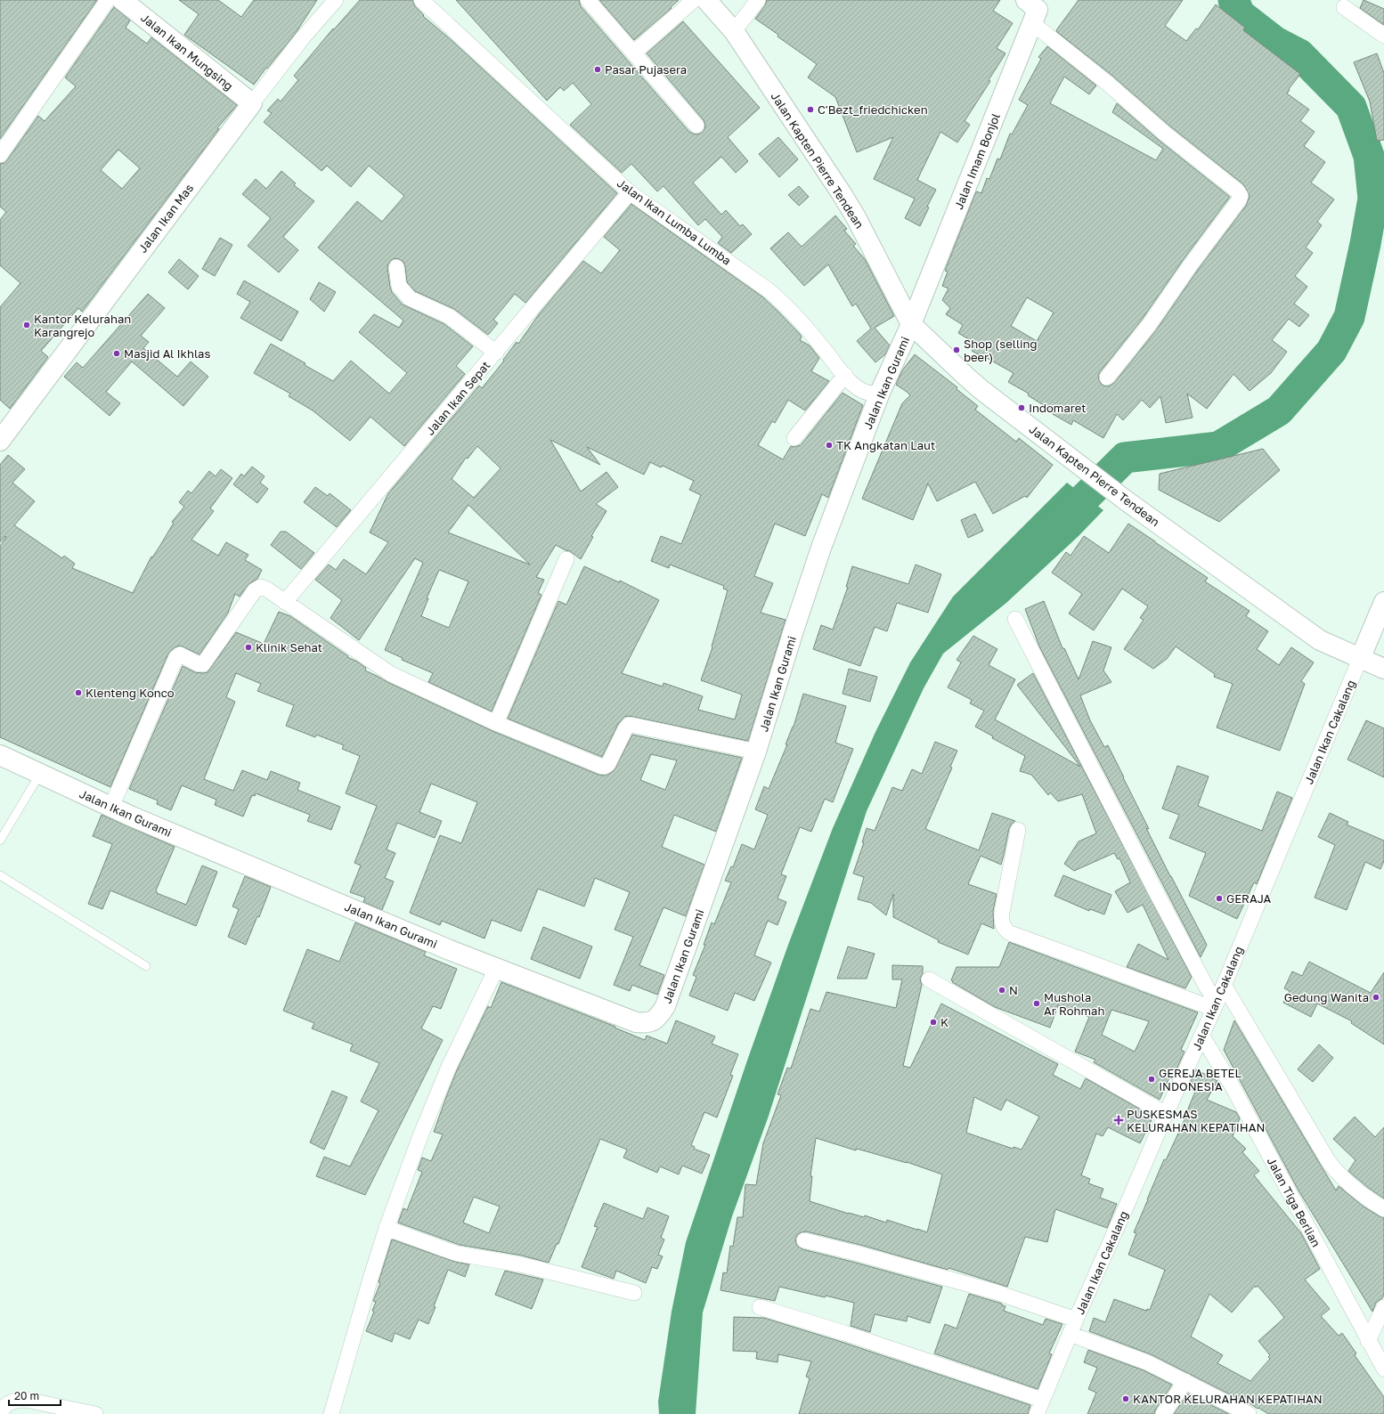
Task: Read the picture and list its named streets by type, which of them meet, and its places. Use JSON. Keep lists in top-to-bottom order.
{
  "streets": {
    "main road": [
      "Jalan Ikan Mungsing",
      "Jalan Kapten Pierre Tendean",
      "Jalan Imam Bonjol",
      "Jalan Ikan Mas",
      "Jalan Ikan Gurami"
    ],
    "street": [
      "Jalan Ikan Lumba Lumba",
      "Jalan Ikan Sepat",
      "Jalan Ikan Cakalang",
      "Jalan Tiga Berlian"
    ]
  },
  "crossings": [
    ["Jalan Ikan Mungsing", "Jalan Ikan Mas"],
    ["Jalan Kapten Pierre Tendean", "Jalan Imam Bonjol"],
    ["Jalan Kapten Pierre Tendean", "Jalan Ikan Gurami"],
    ["Jalan Kapten Pierre Tendean", "Jalan Ikan Cakalang"],
    ["Jalan Imam Bonjol", "Jalan Ikan Gurami"],
    ["Jalan Ikan Lumba Lumba", "Jalan Ikan Gurami"],
    ["Jalan Ikan Lumba Lumba", "Jalan Ikan Sepat"],
    ["Jalan Ikan Cakalang", "Jalan Tiga Berlian"]
  ],
  "places": {
    "other": [
      "Pasar Pujasera",
      "C'Bezt_friedchicken",
      "Kantor Kelurahan Karangrejo",
      "Shop (selling beer)",
      "Masjid Al Ikhlas",
      "Indomaret",
      "TK Angkatan Laut",
      "Klinik Sehat",
      "Klenteng Konco",
      "GERAJA",
      "N",
      "Gedung Wanita",
      "Mushola Ar Rohmah",
      "K",
      "GEREJA BETEL INDONESIA",
      "KANTOR KELURAHAN KEPATIHAN"
    ],
    "health": ["PUSKESMAS KELURAHAN KEPATIHAN"]
  },
  "scale_bar": "20 m"
}
